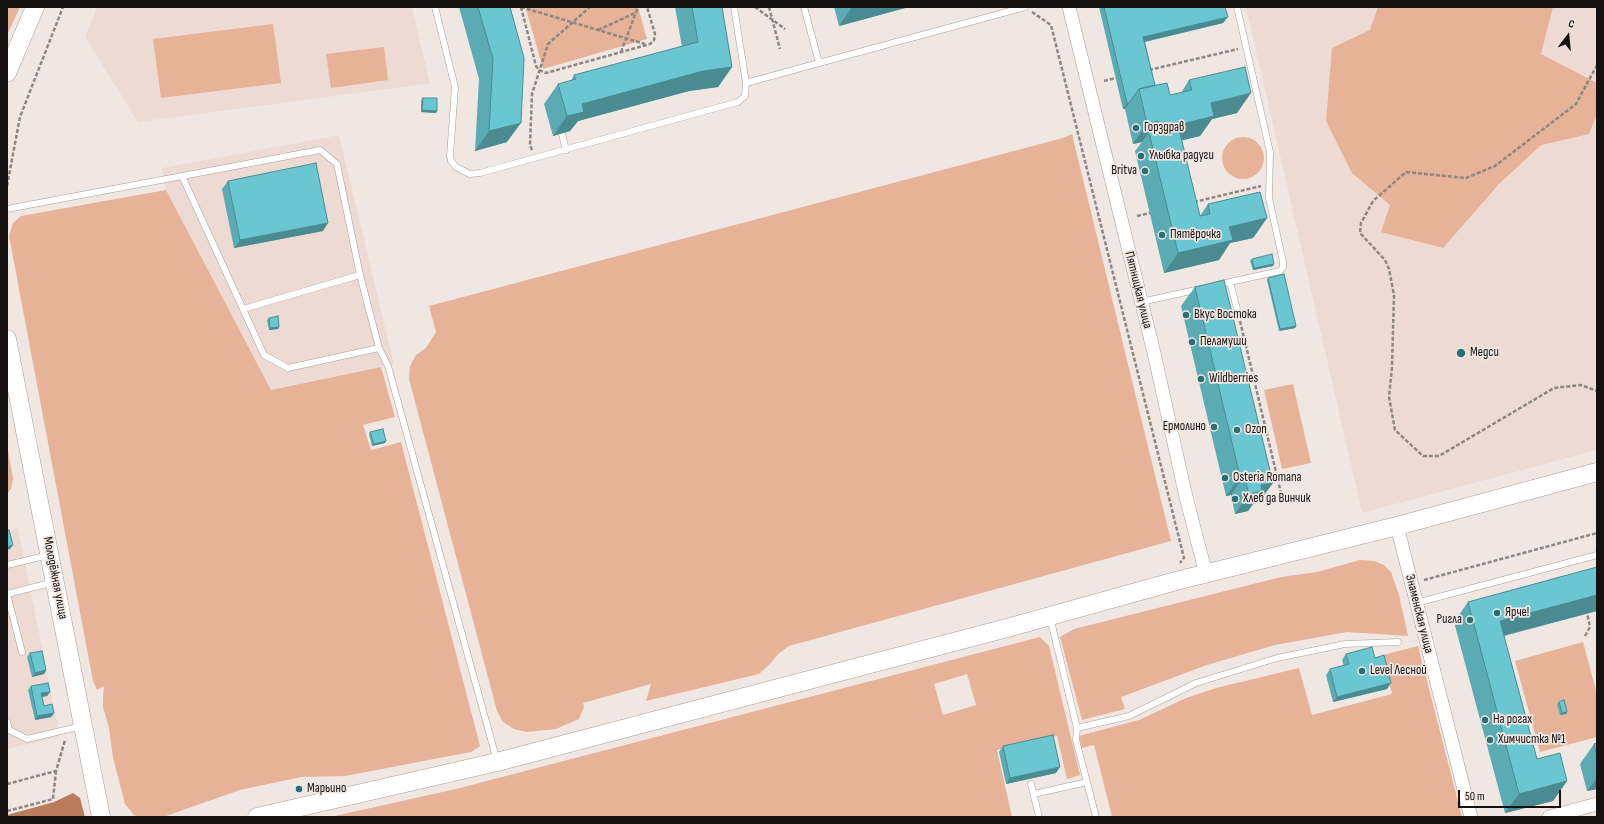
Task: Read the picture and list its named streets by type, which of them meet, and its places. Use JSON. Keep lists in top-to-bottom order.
{
  "streets": {
    "street": ["Пятницкая улица", "Молодёжная улица", "Знаменская улица"]
  },
  "places": [
    "Горздрав",
    "Улыбка радуги",
    "Britva",
    "Пятёрочка",
    "Вкус Востока",
    "Пеламуши",
    "Медси",
    "Wildberries",
    "Ермолино",
    "Ozon",
    "Osteria Romana",
    "Хлеб да Винчик",
    "Ярче!",
    "Ригла",
    "Level Лесной",
    "На рогах",
    "Химчистка №1",
    "Марьино"
  ],
  "scale_bar": "50 m",
  "north": "top"
}
